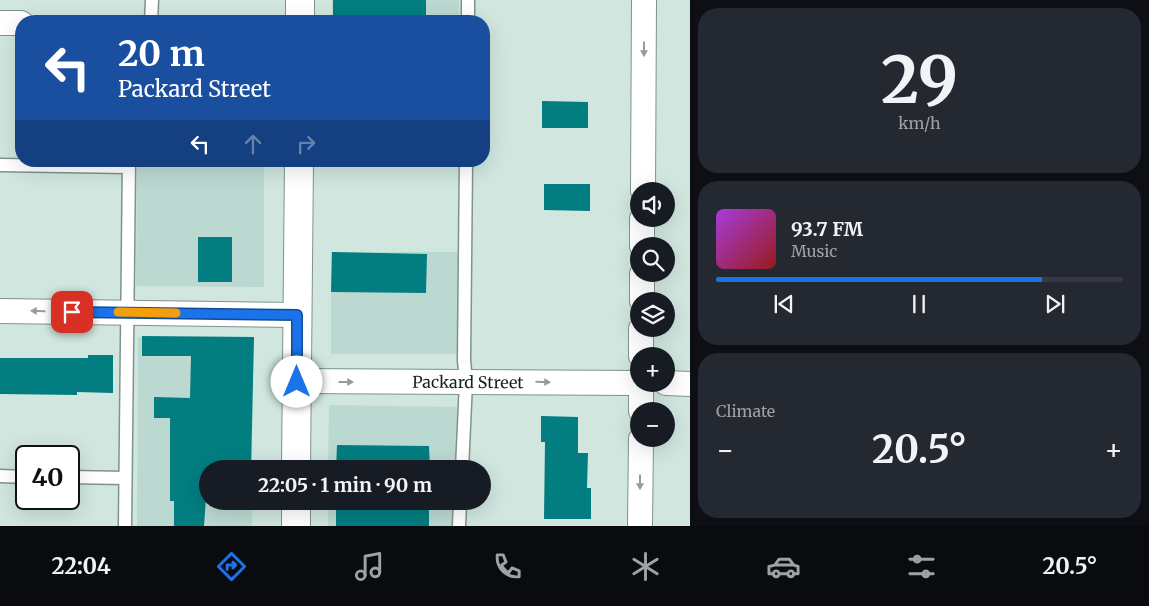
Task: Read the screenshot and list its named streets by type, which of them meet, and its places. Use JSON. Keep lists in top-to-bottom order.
{
  "streets": {
    "street": ["Packard Street"]
  },
  "one_way": ["Packard Street"],
  "page": {
    "tile": [
      ["29", "km/h"],
      "Climate"
    ],
    "turn": ["20 m", "Packard Street"],
    "map_buttons": ["+", "−"],
    "song": ["93.7 FM", "Music"],
    "heat": ["−", "20.5°", "+"],
    "limit": "40",
    "trip": "22:05 · 1 min · 90 m",
    "tabs": ["22:04", "20.5°"]
  }
}
